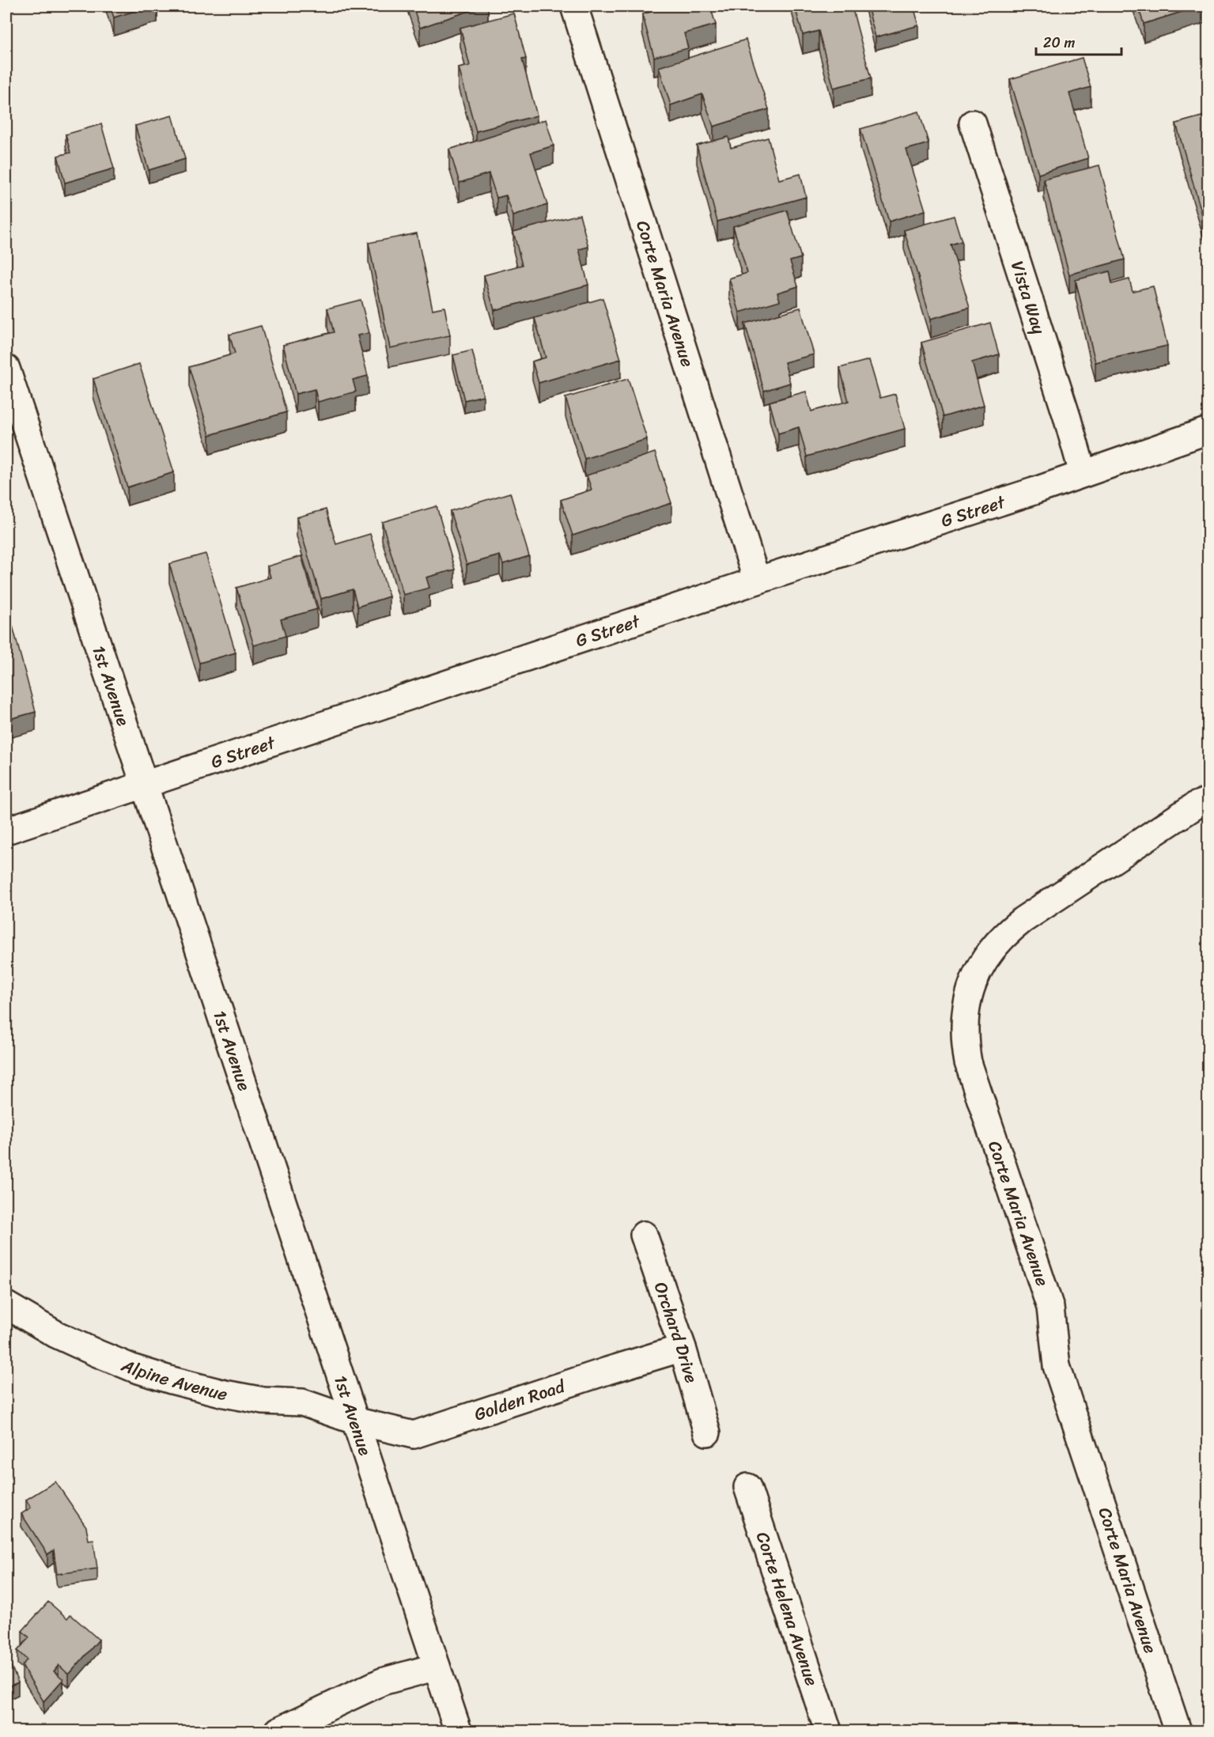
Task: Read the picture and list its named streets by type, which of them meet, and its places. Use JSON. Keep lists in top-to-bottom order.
{
  "streets": {
    "street": [
      "Corte Maria Avenue",
      "Vista Way",
      "G Street",
      "1st Avenue",
      "Orchard Drive",
      "Alpine Avenue",
      "Golden Road",
      "Corte Helena Avenue"
    ]
  },
  "crossings": [
    ["Corte Maria Avenue", "G Street"],
    ["Vista Way", "G Street"],
    ["G Street", "1st Avenue"],
    ["1st Avenue", "Alpine Avenue"],
    ["1st Avenue", "Golden Road"],
    ["Orchard Drive", "Golden Road"],
    ["Alpine Avenue", "Golden Road"]
  ],
  "scale_bar": "20 m"
}
